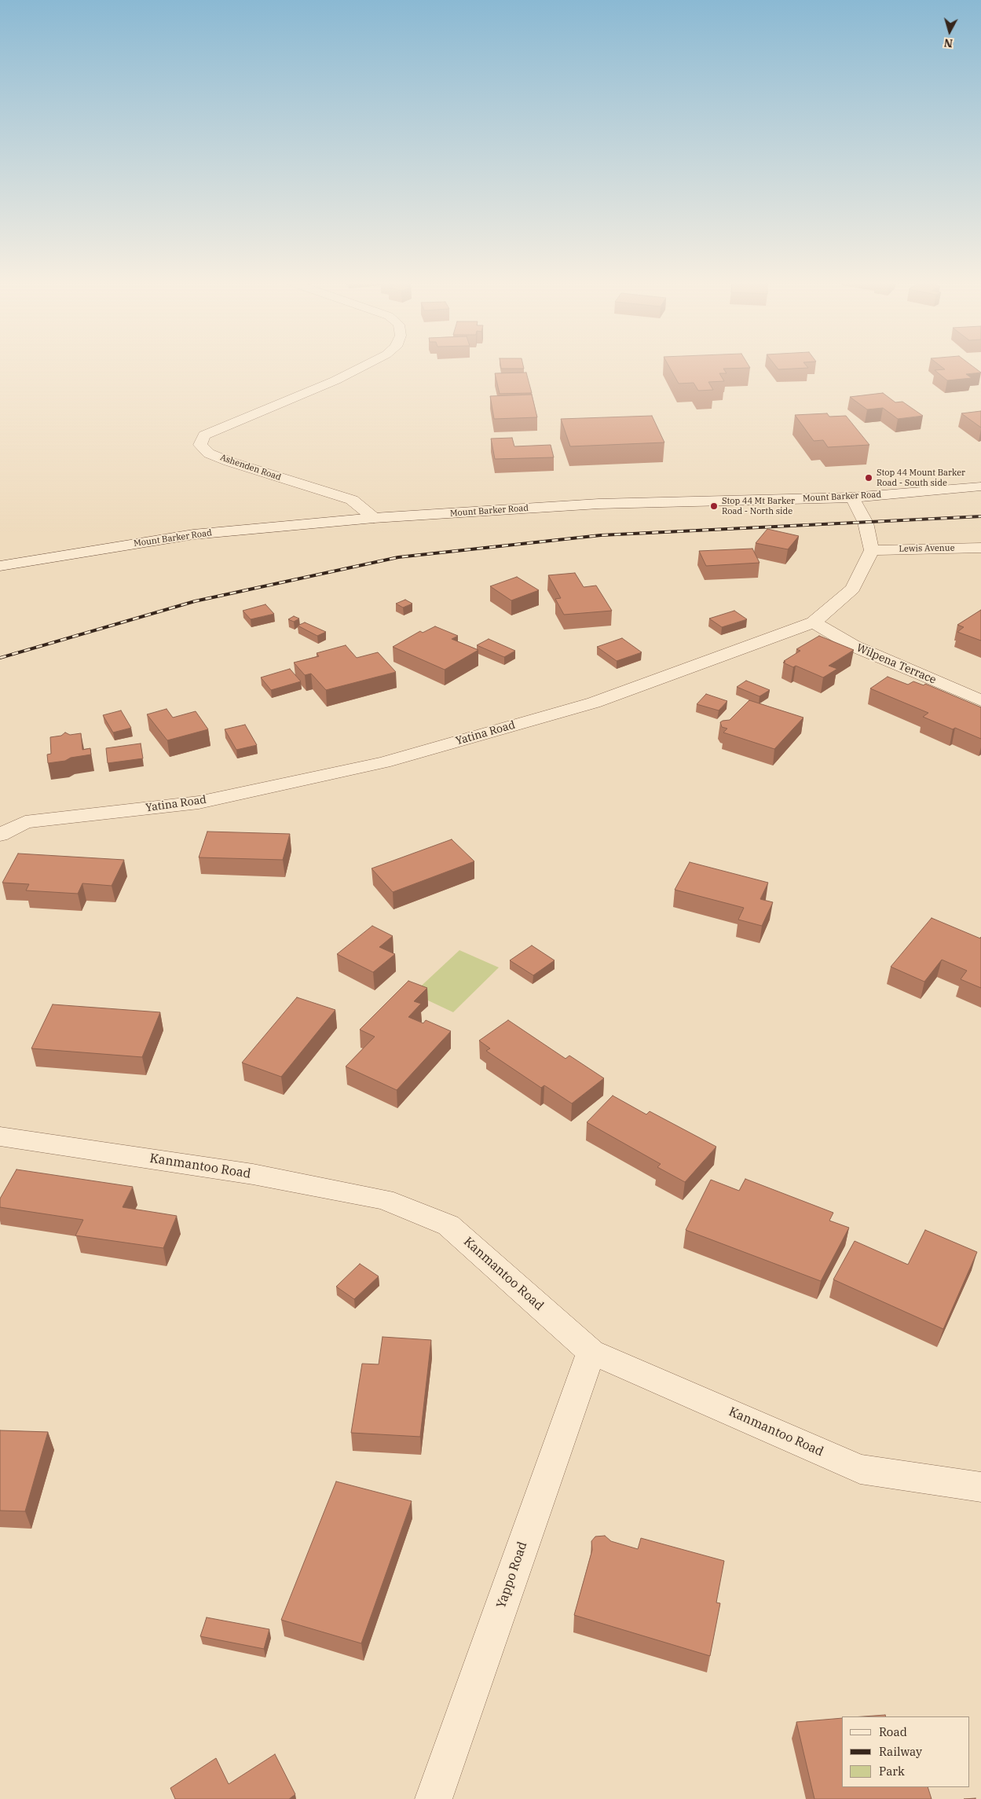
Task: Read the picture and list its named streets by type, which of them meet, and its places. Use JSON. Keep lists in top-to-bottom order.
{
  "streets": {
    "street": [
      "Ashenden Road",
      "Mount Barker Road",
      "Lewis Avenue",
      "Wilpena Terrace",
      "Yatina Road",
      "Kanmantoo Road",
      "Yappo Road"
    ]
  },
  "crossings": [
    ["Ashenden Road", "Mount Barker Road"],
    ["Lewis Avenue", "Yatina Road"],
    ["Wilpena Terrace", "Yatina Road"],
    ["Kanmantoo Road", "Yappo Road"]
  ],
  "places": ["Stop 44 Mount Barker Road - South side", "Stop 44 Mt Barker Road - North side"],
  "legend": ["Road", "Railway", "Park"],
  "north": "bottom"
}
